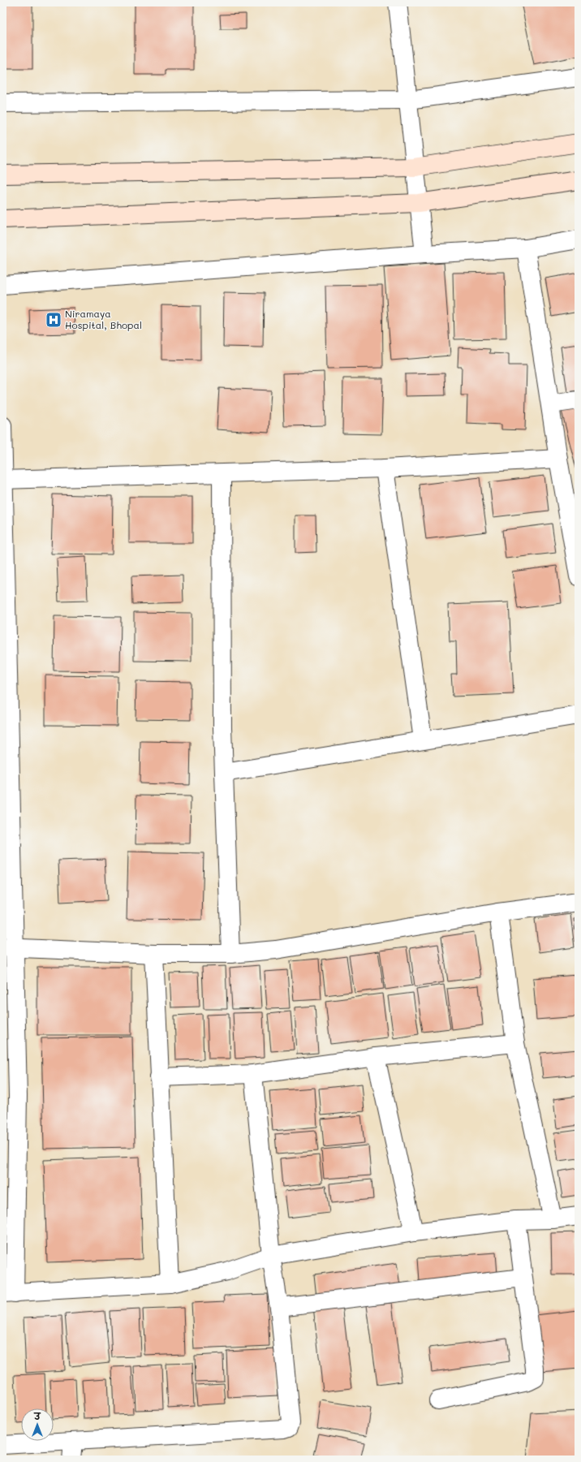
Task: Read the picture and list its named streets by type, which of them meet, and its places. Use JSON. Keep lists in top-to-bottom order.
{
  "places": {
    "hospital": ["Niramaya Hospital, Bhopal"]
  },
  "north": "top"
}
